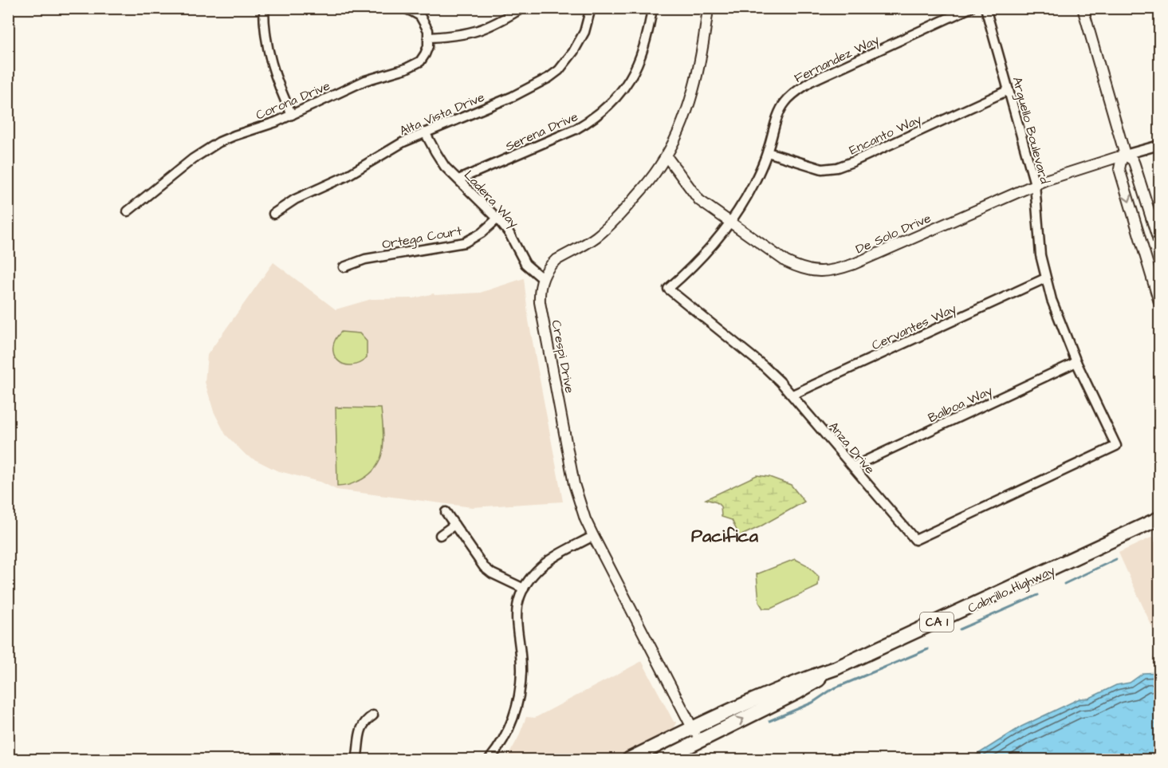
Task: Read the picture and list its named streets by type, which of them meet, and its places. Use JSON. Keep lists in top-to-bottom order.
{
  "streets": {
    "highway": ["Cabrillo Highway", "CA 1"],
    "street": [
      "Fernandez Way",
      "Corona Drive",
      "Alta Vista Drive",
      "Arguello Boulevard",
      "Serena Drive",
      "Encanto Way",
      "Ladera Way",
      "De Solo Drive",
      "Ortega Court",
      "Cervantes Way",
      "Crespi Drive",
      "Balboa Way",
      "Anza Drive"
    ]
  },
  "crossings": [
    ["Fernandez Way", "Encanto Way"],
    ["Fernandez Way", "De Solo Drive"],
    ["Fernandez Way", "Anza Drive"],
    ["Alta Vista Drive", "Ladera Way"],
    ["Arguello Boulevard", "Encanto Way"],
    ["Arguello Boulevard", "De Solo Drive"],
    ["Arguello Boulevard", "Cervantes Way"],
    ["Arguello Boulevard", "Balboa Way"],
    ["Arguello Boulevard", "Anza Drive"],
    ["Serena Drive", "Ladera Way"],
    ["Ladera Way", "Ortega Court"],
    ["Ladera Way", "Crespi Drive"],
    ["De Solo Drive", "Anza Drive"],
    ["Cervantes Way", "Anza Drive"],
    ["Crespi Drive", "Cabrillo Highway"],
    ["Balboa Way", "Anza Drive"]
  ],
  "districts": ["Pacifica"]
}
